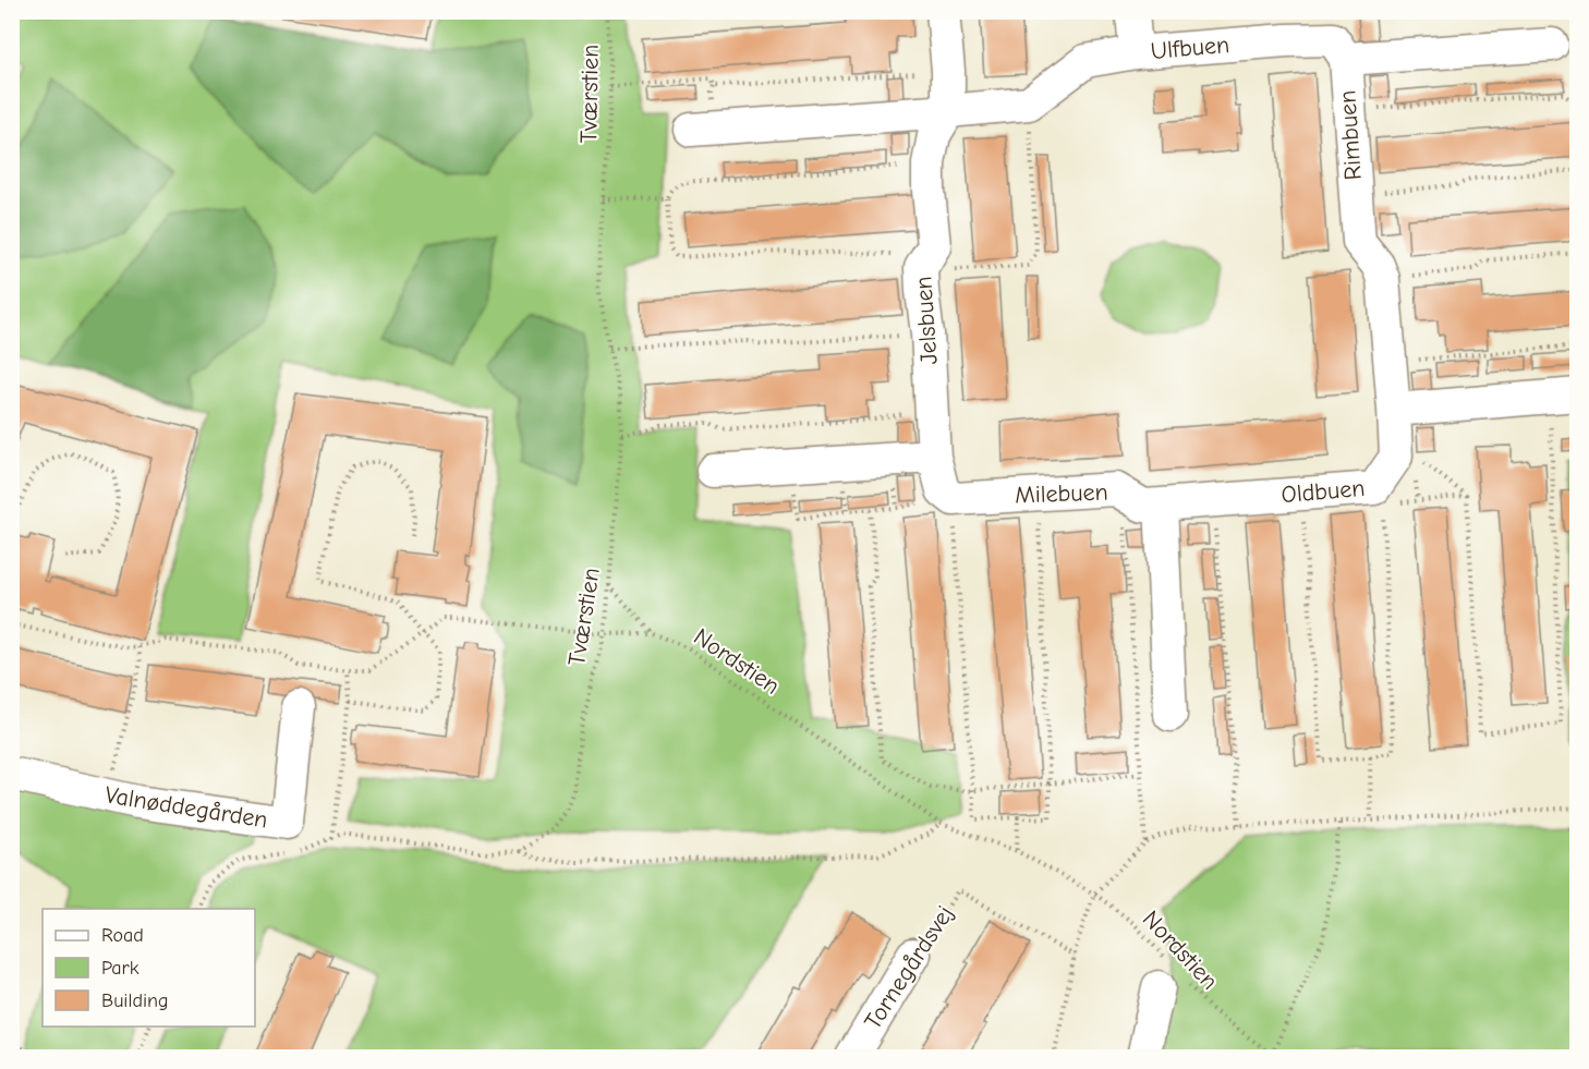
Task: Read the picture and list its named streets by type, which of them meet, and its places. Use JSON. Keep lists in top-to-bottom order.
{
  "streets": {
    "street": [
      "Ulfbuen",
      "Rimbuen",
      "Jelsbuen",
      "Oldbuen",
      "Milebuen",
      "Valnøddegården",
      "Tornegårdsvej"
    ],
    "path": ["Tværstien", "Nordstien"]
  },
  "crossings": [
    ["Ulfbuen", "Rimbuen"],
    ["Tværstien", "Nordstien"],
    ["Rimbuen", "Oldbuen"],
    ["Oldbuen", "Milebuen"]
  ],
  "legend": ["Road", "Park", "Building"]
}
